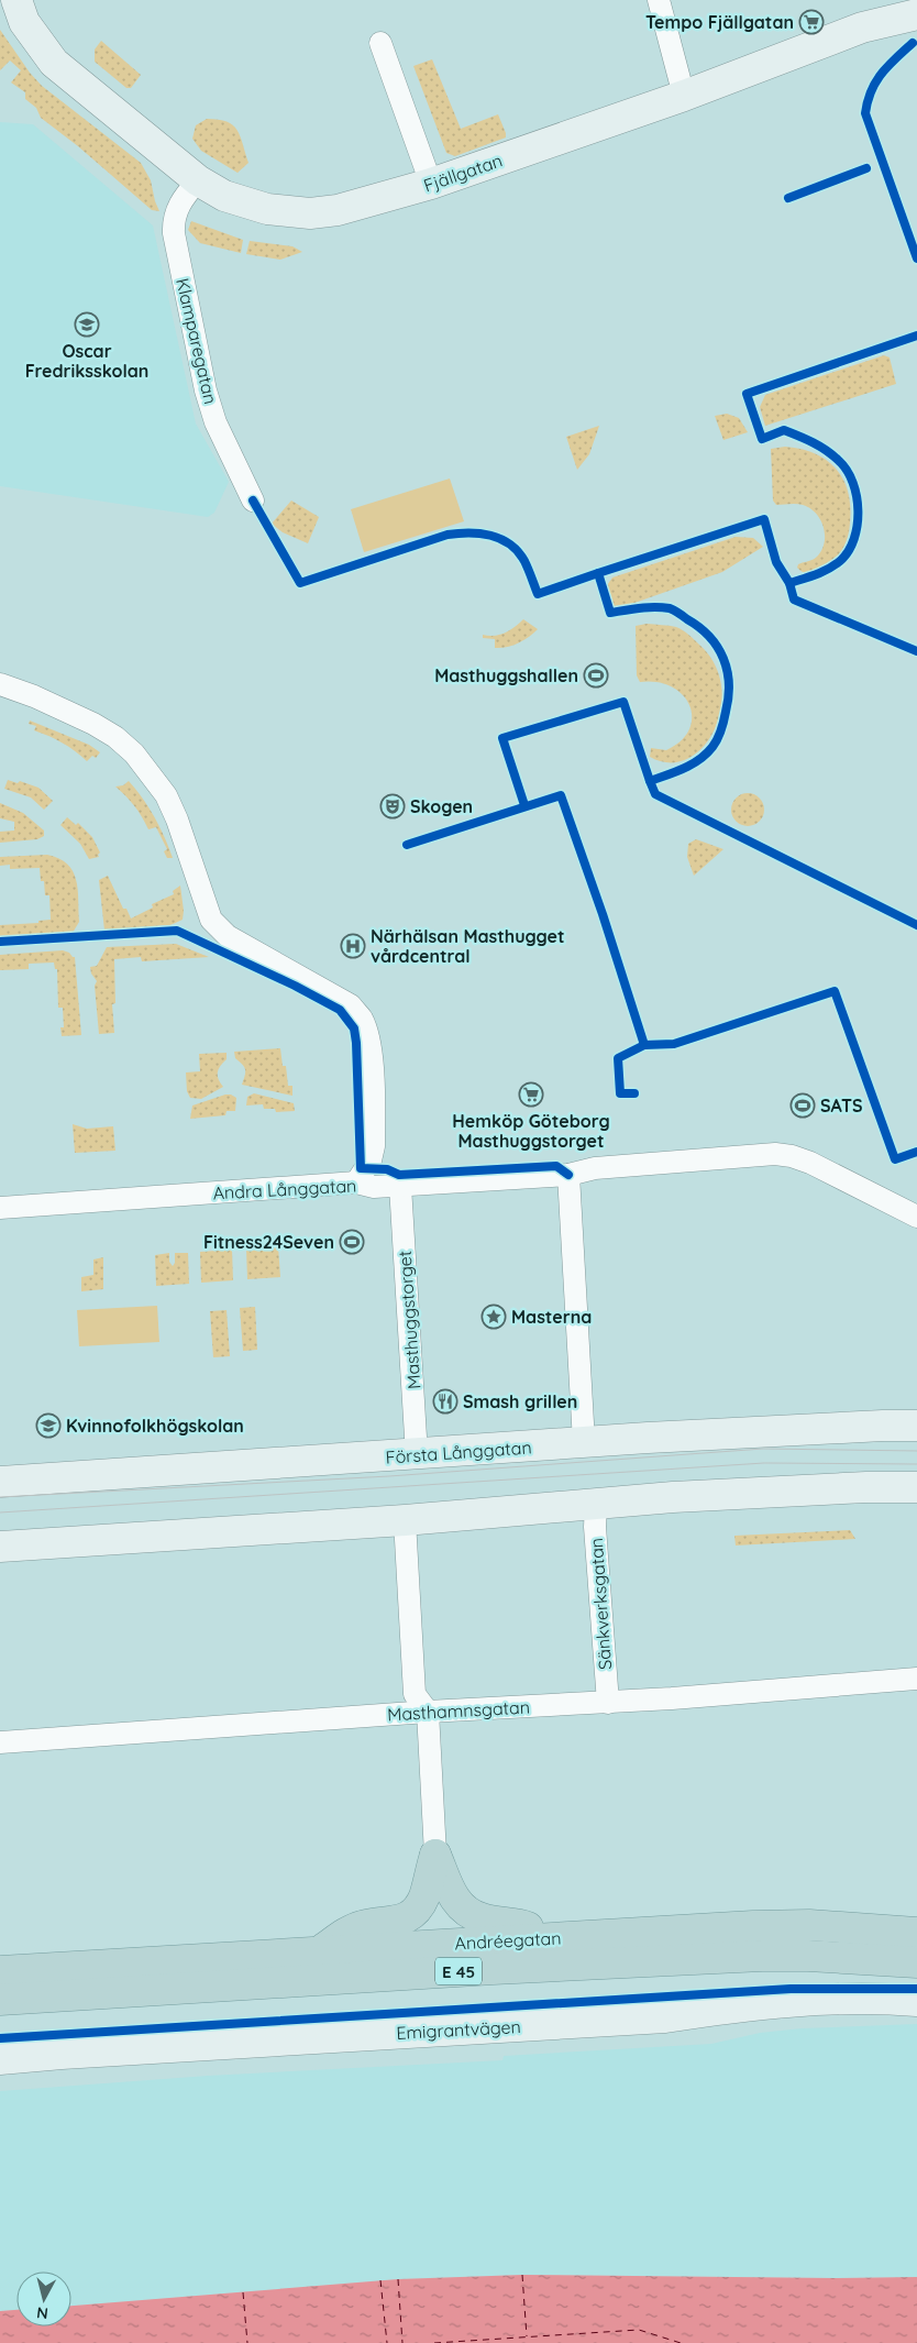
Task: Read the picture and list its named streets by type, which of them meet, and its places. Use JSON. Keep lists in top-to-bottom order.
{
  "streets": {
    "highway": ["Andréegatan", "E 45"],
    "street": [
      "Fjällgatan",
      "Klamparegatan",
      "Andra Långgatan",
      "Masthuggstorget",
      "Första Långgatan",
      "Sänkverksgatan",
      "Masthamnsgatan",
      "Emigrantvägen"
    ]
  },
  "crossings": [
    ["Fjällgatan", "Klamparegatan"],
    ["Andra Långgatan", "Masthuggstorget"],
    ["Masthuggstorget", "Första Långgatan"],
    ["Sänkverksgatan", "Masthamnsgatan"]
  ],
  "places": {
    "supermarket": ["Tempo Fjällgatan", "Hemköp Göteborg Masthuggstorget"],
    "school or university": ["Oscar Fredriksskolan", "Kvinnofolkhögskolan"],
    "sports": ["Masthuggshallen", "SATS", "Fitness24Seven"],
    "theatre": ["Skogen"],
    "hospital": ["Närhälsan Masthugget vårdcentral"],
    "place": ["Masterna"],
    "restaurant": ["Smash grillen"]
  },
  "north": "bottom"
}
